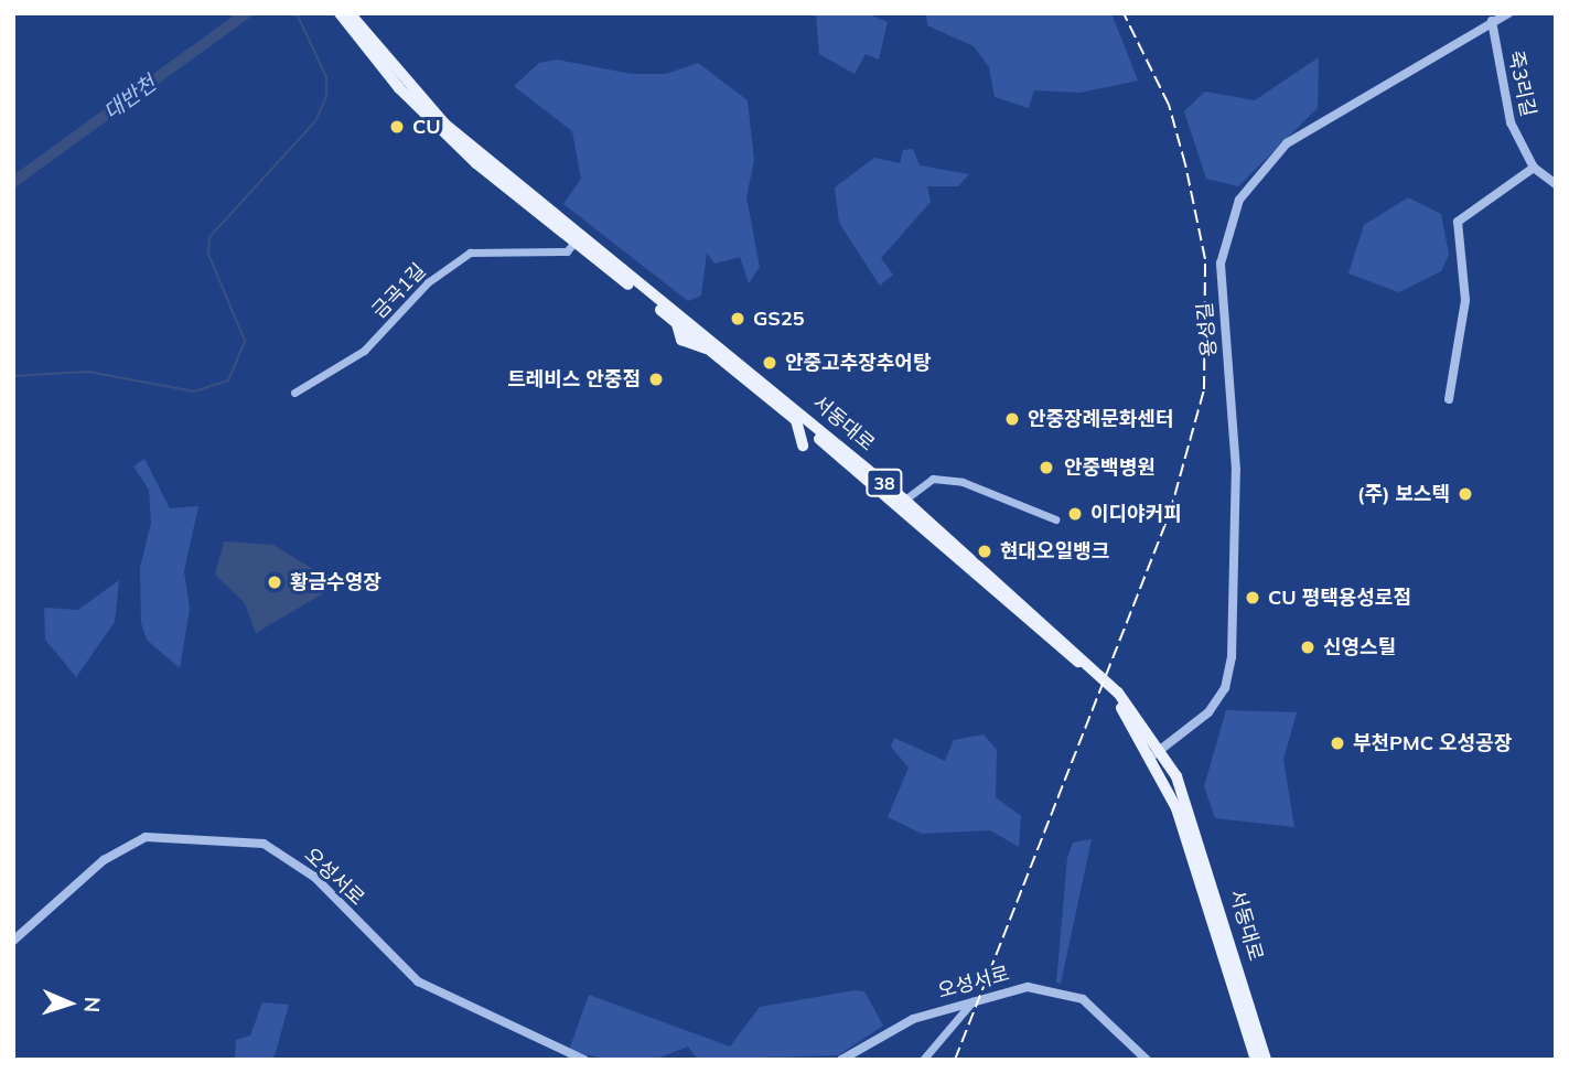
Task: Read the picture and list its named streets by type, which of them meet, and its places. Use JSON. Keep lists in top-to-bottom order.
{
  "streets": {
    "main road": ["서동대로", "38"],
    "street": [
      "죽3리길",
      "금곡1길",
      "용성길",
      "오성서로"
    ]
  },
  "crossings": [
    ["죽3리길", "용성길"],
    ["금곡1길", "서동대로"],
    ["용성길", "서동대로"]
  ],
  "water": ["대반천"],
  "places": [
    "CU",
    "GS25",
    "안중고추장추어탕",
    "트레비스 안중점",
    "안중장례문화센터",
    "안중백병원",
    "(주) 보스텍",
    "이디야커피",
    "현대오일뱅크",
    "황금수영장",
    "CU 평택용성로점",
    "신영스틸",
    "부천PMC 오성공장"
  ],
  "north": "right"
}
